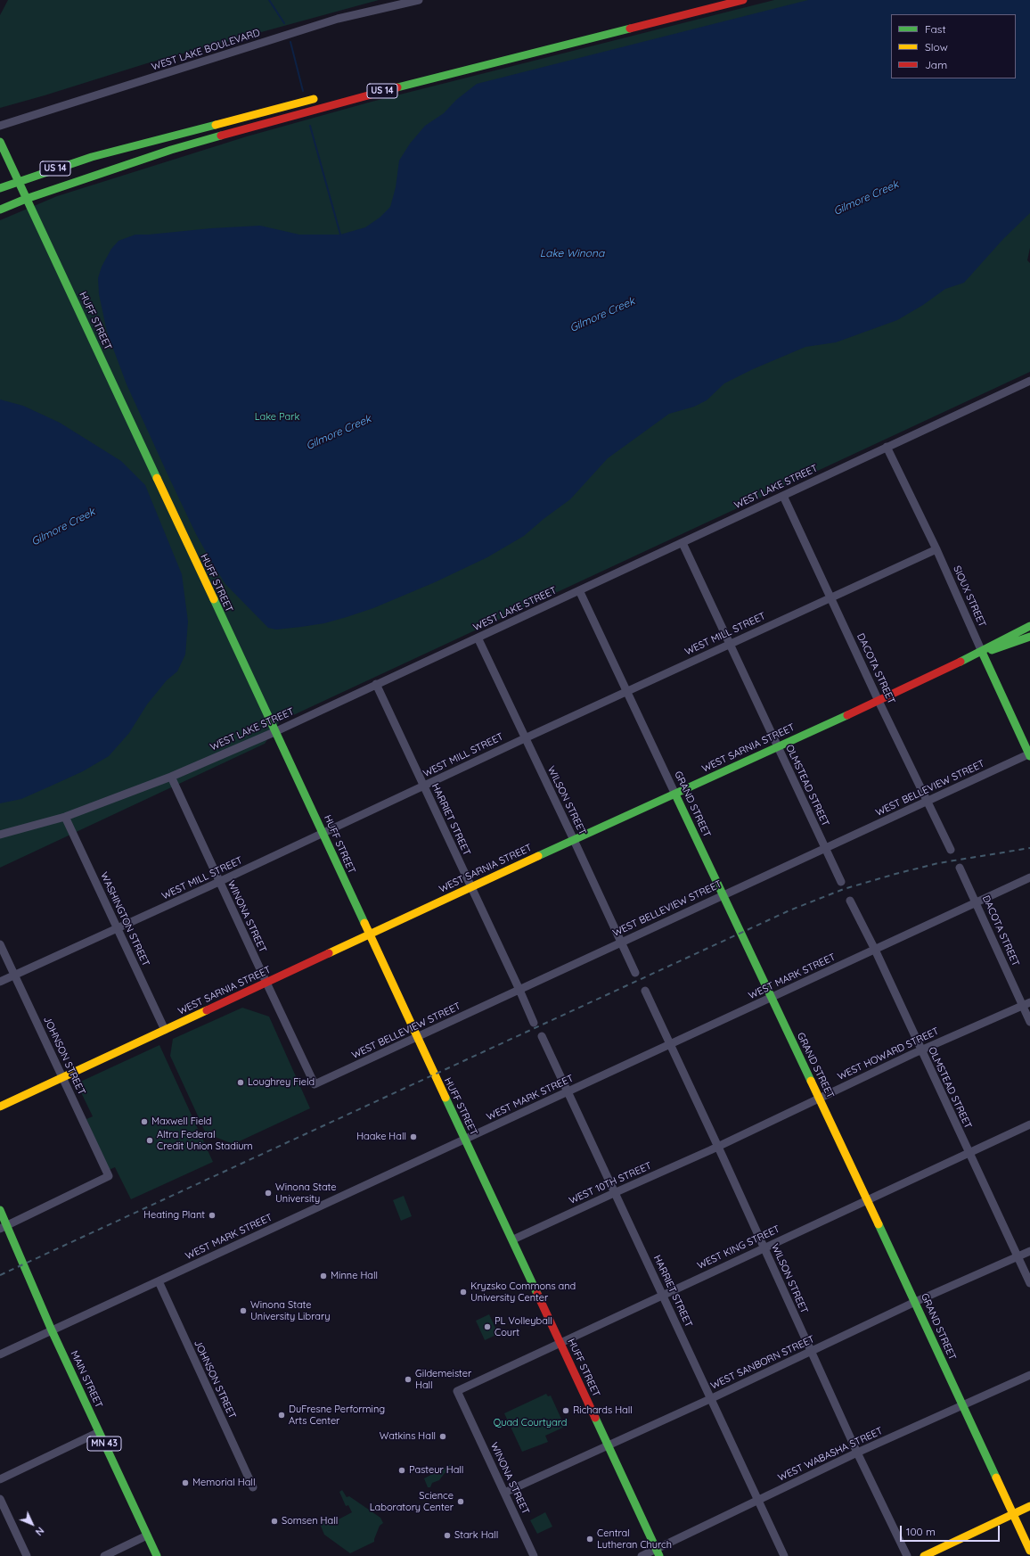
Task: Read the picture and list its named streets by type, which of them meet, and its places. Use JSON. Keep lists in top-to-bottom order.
{
  "streets": {
    "main road": [
      "US 14",
      "HUFF STREET",
      "SIOUX STREET",
      "WEST SARNIA STREET",
      "GRAND STREET",
      "MAIN STREET",
      "MN 43"
    ],
    "street": [
      "WEST LAKE BOULEVARD",
      "WEST LAKE STREET",
      "WEST MILL STREET",
      "DACOTA STREET",
      "OLMSTEAD STREET",
      "WEST BELLEVIEW STREET",
      "WILSON STREET",
      "HARRIET STREET",
      "WINONA STREET",
      "WASHINGTON STREET",
      "WEST MARK STREET",
      "WEST HOWARD STREET",
      "JOHNSON STREET",
      "WEST 10TH STREET",
      "WEST KING STREET",
      "WEST SANBORN STREET",
      "WEST WABASHA STREET"
    ]
  },
  "crossings": [
    ["US 14", "HUFF STREET"],
    ["HUFF STREET", "WEST LAKE STREET"],
    ["HUFF STREET", "WEST MILL STREET"],
    ["HUFF STREET", "WEST SARNIA STREET"],
    ["HUFF STREET", "WEST BELLEVIEW STREET"],
    ["HUFF STREET", "WEST MARK STREET"],
    ["HUFF STREET", "WEST 10TH STREET"],
    ["HUFF STREET", "WEST KING STREET"],
    ["HUFF STREET", "WEST SANBORN STREET"],
    ["HUFF STREET", "WEST WABASHA STREET"],
    ["WEST LAKE STREET", "SIOUX STREET"],
    ["WEST LAKE STREET", "DACOTA STREET"],
    ["WEST LAKE STREET", "OLMSTEAD STREET"],
    ["WEST LAKE STREET", "WILSON STREET"],
    ["WEST LAKE STREET", "GRAND STREET"],
    ["WEST LAKE STREET", "HARRIET STREET"],
    ["WEST LAKE STREET", "WINONA STREET"],
    ["WEST LAKE STREET", "WASHINGTON STREET"],
    ["SIOUX STREET", "WEST MILL STREET"],
    ["SIOUX STREET", "WEST SARNIA STREET"],
    ["SIOUX STREET", "WEST BELLEVIEW STREET"],
    ["WEST MILL STREET", "DACOTA STREET"],
    ["WEST MILL STREET", "OLMSTEAD STREET"],
    ["WEST MILL STREET", "WILSON STREET"],
    ["WEST MILL STREET", "GRAND STREET"],
    ["WEST MILL STREET", "HARRIET STREET"],
    ["WEST MILL STREET", "WINONA STREET"],
    ["WEST MILL STREET", "WASHINGTON STREET"],
    ["WEST MILL STREET", "JOHNSON STREET"],
    ["DACOTA STREET", "WEST SARNIA STREET"],
    ["DACOTA STREET", "WEST BELLEVIEW STREET"],
    ["DACOTA STREET", "WEST MARK STREET"],
    ["DACOTA STREET", "WEST HOWARD STREET"],
    ["WEST SARNIA STREET", "OLMSTEAD STREET"],
    ["WEST SARNIA STREET", "WILSON STREET"],
    ["WEST SARNIA STREET", "GRAND STREET"],
    ["WEST SARNIA STREET", "HARRIET STREET"],
    ["WEST SARNIA STREET", "WINONA STREET"],
    ["WEST SARNIA STREET", "WASHINGTON STREET"],
    ["WEST SARNIA STREET", "JOHNSON STREET"],
    ["OLMSTEAD STREET", "WEST BELLEVIEW STREET"],
    ["OLMSTEAD STREET", "WEST MARK STREET"],
    ["OLMSTEAD STREET", "WEST HOWARD STREET"],
    ["OLMSTEAD STREET", "WEST KING STREET"],
    ["OLMSTEAD STREET", "WEST SANBORN STREET"],
    ["WEST BELLEVIEW STREET", "WILSON STREET"],
    ["WEST BELLEVIEW STREET", "GRAND STREET"],
    ["WEST BELLEVIEW STREET", "HARRIET STREET"],
    ["WEST BELLEVIEW STREET", "WINONA STREET"],
    ["WILSON STREET", "WEST MARK STREET"],
    ["WILSON STREET", "WEST HOWARD STREET"],
    ["WILSON STREET", "WEST 10TH STREET"],
    ["WILSON STREET", "WEST KING STREET"],
    ["WILSON STREET", "WEST SANBORN STREET"],
    ["WILSON STREET", "WEST WABASHA STREET"],
    ["GRAND STREET", "WEST MARK STREET"],
    ["GRAND STREET", "WEST HOWARD STREET"],
    ["GRAND STREET", "WEST KING STREET"],
    ["GRAND STREET", "WEST SANBORN STREET"],
    ["GRAND STREET", "WEST WABASHA STREET"],
    ["HARRIET STREET", "WEST MARK STREET"],
    ["HARRIET STREET", "WEST 10TH STREET"],
    ["HARRIET STREET", "WEST KING STREET"],
    ["HARRIET STREET", "WEST SANBORN STREET"],
    ["HARRIET STREET", "WEST WABASHA STREET"],
    ["WINONA STREET", "WEST KING STREET"],
    ["WINONA STREET", "WEST SANBORN STREET"],
    ["WEST MARK STREET", "JOHNSON STREET"],
    ["WEST MARK STREET", "MAIN STREET"],
    ["WEST HOWARD STREET", "WEST 10TH STREET"],
    ["JOHNSON STREET", "MAIN STREET"]
  ],
  "water": ["Gilmore Creek", "Lake Winona"],
  "parks": ["Lake Park", "Quad Courtyard"],
  "places": [
    "Loughrey Field",
    "Maxwell Field",
    "Haake Hall",
    "Altra Federal Credit Union Stadium",
    "Winona State University",
    "Heating Plant",
    "Minne Hall",
    "Kryzsko Commons and University Center",
    "Winona State University Library",
    "PL Volleyball Court",
    "Gildemeister Hall",
    "Richards Hall",
    "DuFresne Performing Arts Center",
    "Watkins Hall",
    "Pasteur Hall",
    "Memorial Hall",
    "Science Laboratory Center",
    "Somsen Hall",
    "Stark Hall",
    "Central Lutheran Church"
  ],
  "legend": ["Fast", "Slow", "Jam"],
  "scale_bar": "100 m",
  "north": "bottom right"
}
